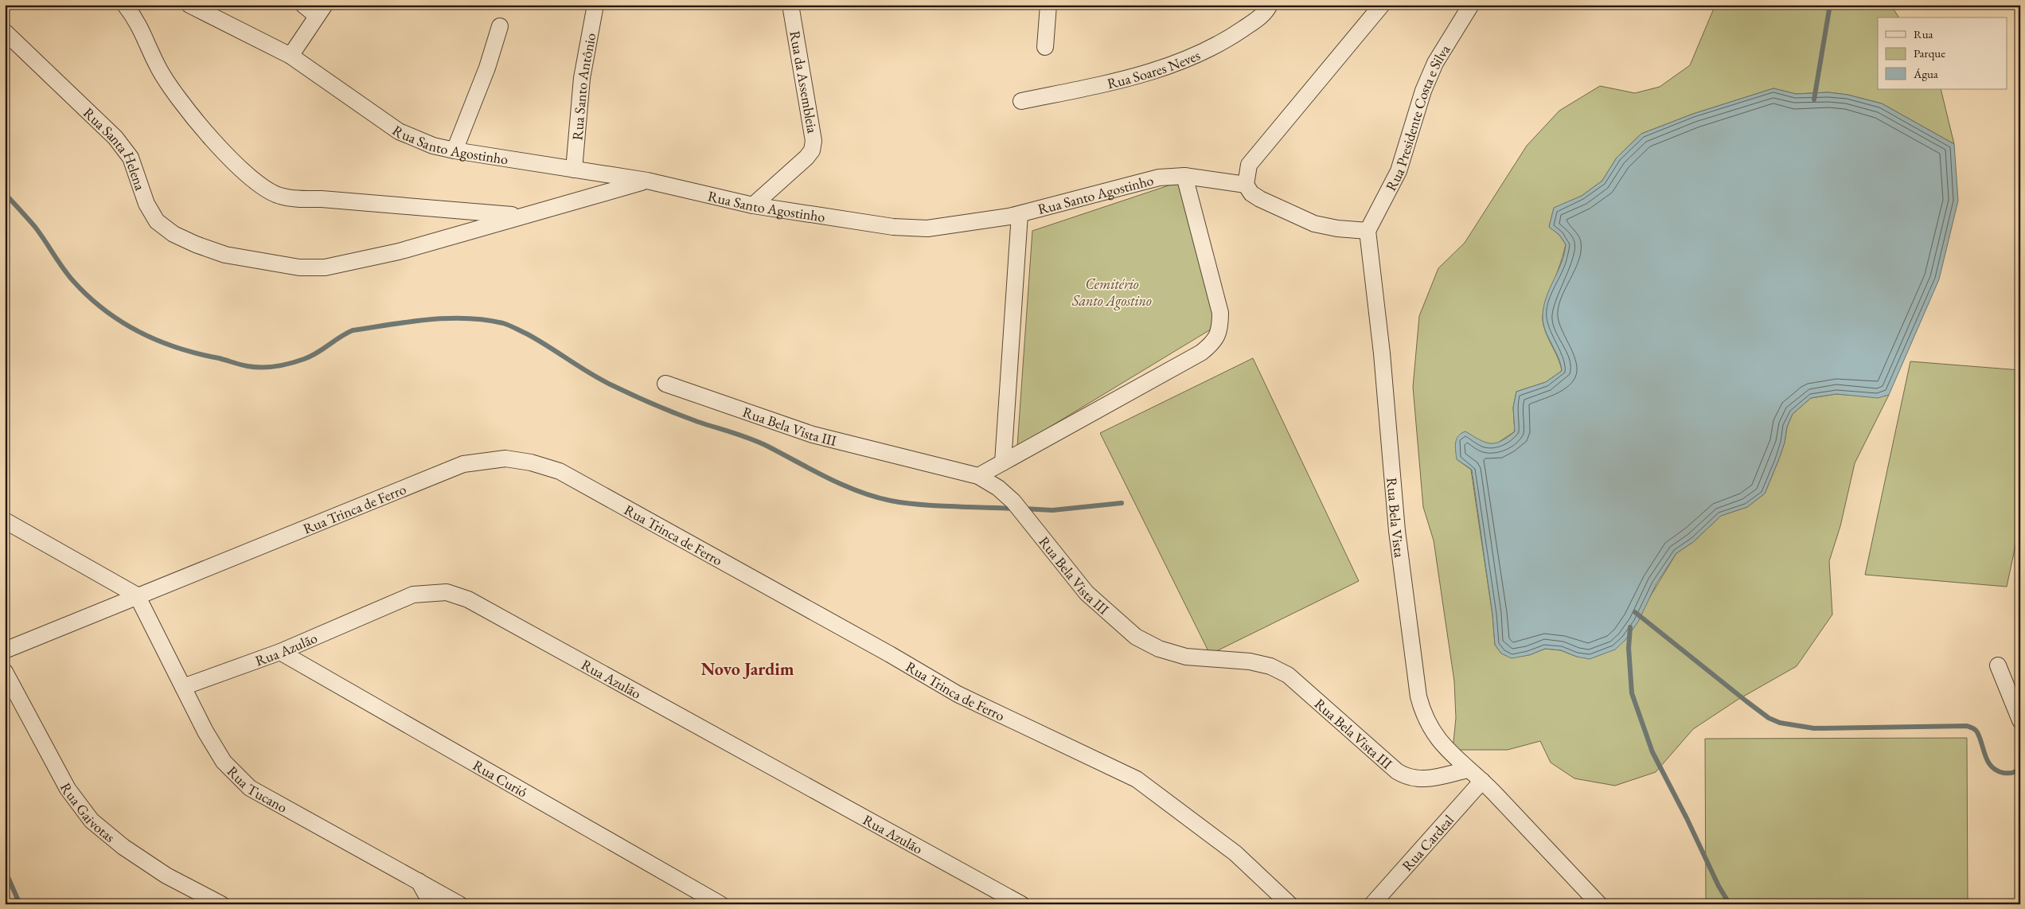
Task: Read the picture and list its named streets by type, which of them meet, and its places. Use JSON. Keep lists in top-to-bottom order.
{
  "streets": {
    "street": [
      "Rua Soares Neves",
      "Rua da Assembleia",
      "Rua Santo Antônio",
      "Rua Presidente Costa e Silva",
      "Rua Santo Agostinho",
      "Rua Santa Helena",
      "Rua Bela Vista III",
      "Rua Trinca de Ferro",
      "Rua Bela Vista",
      "Rua Azulão",
      "Rua Curió",
      "Rua Tucano",
      "Rua Gaivotas",
      "Rua Cardeal"
    ]
  },
  "crossings": [
    ["Rua da Assembleia", "Rua Santo Agostinho"],
    ["Rua Santo Antônio", "Rua Santo Agostinho"],
    ["Rua Presidente Costa e Silva", "Rua Bela Vista"],
    ["Rua Santo Agostinho", "Rua Santa Helena"],
    ["Rua Bela Vista III", "Rua Bela Vista"],
    ["Rua Trinca de Ferro", "Rua Tucano"],
    ["Rua Bela Vista", "Rua Cardeal"],
    ["Rua Azulão", "Rua Curió"],
    ["Rua Azulão", "Rua Tucano"]
  ],
  "districts": ["Novo Jardim"],
  "parks": ["Cemitério Santo Agostino"],
  "legend": ["Rua", "Parque", "Água"]
}
